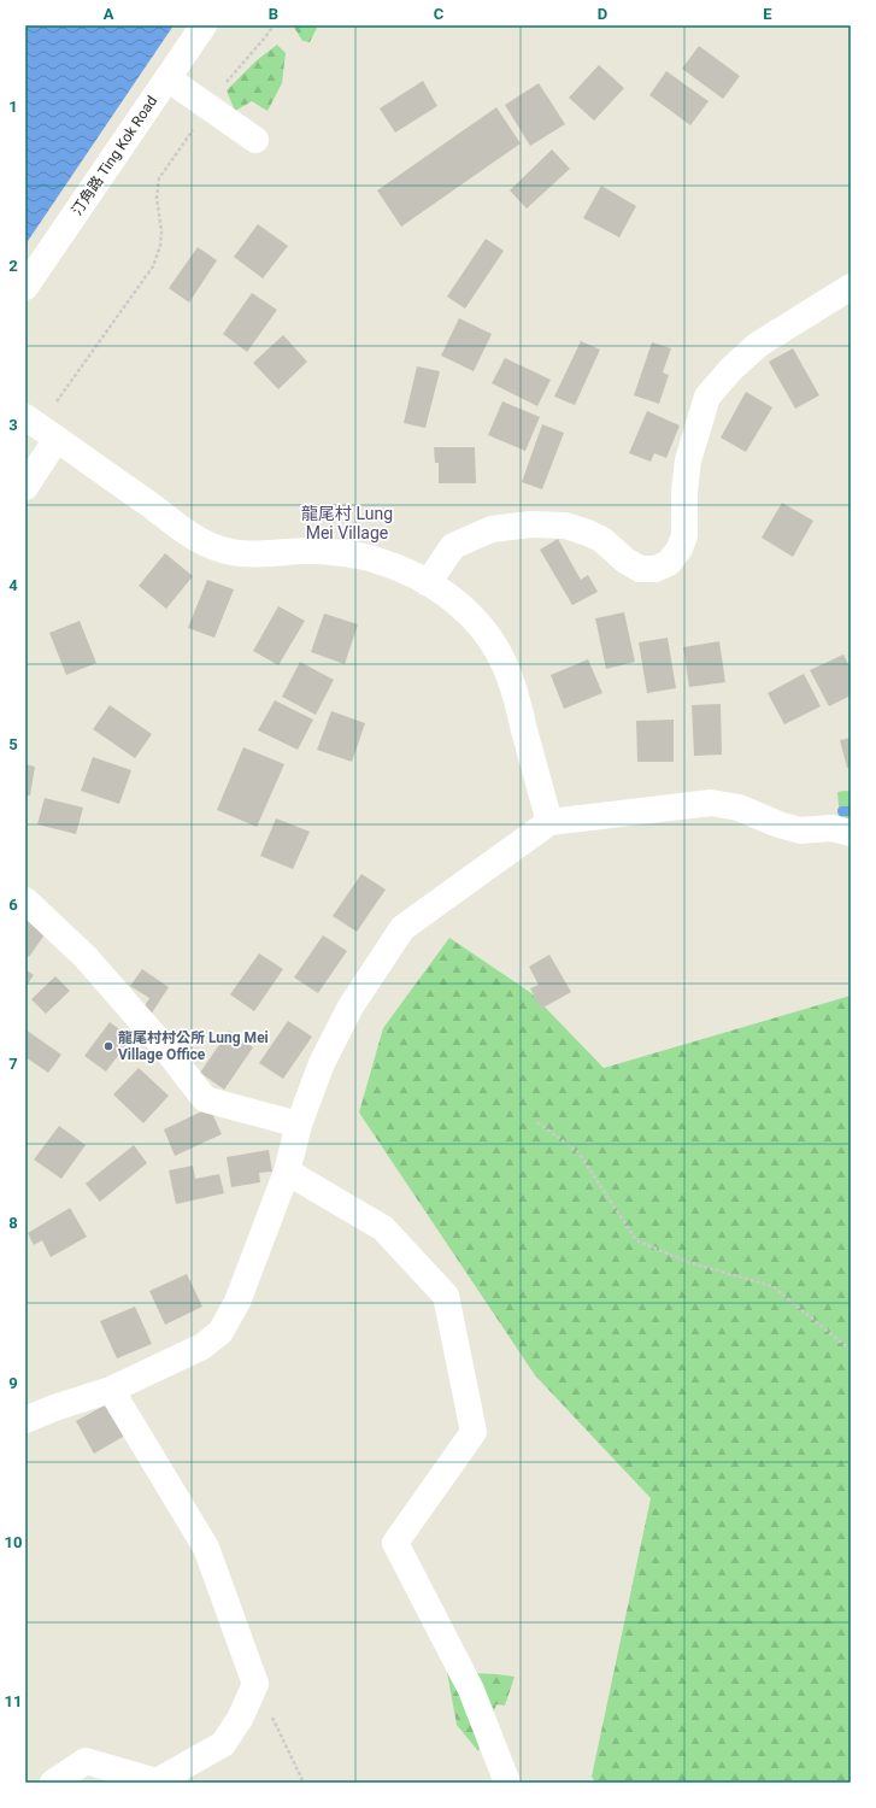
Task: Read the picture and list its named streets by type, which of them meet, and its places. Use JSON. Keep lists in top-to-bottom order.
{
  "streets": {
    "street": ["汀角路 Ting Kok Road"]
  },
  "districts": ["龍尾村 Lung Mei Village"],
  "places": ["龍尾村村公所 Lung Mei Village Office"],
  "grid": {
    "columns": [
      "A",
      "B",
      "C",
      "D",
      "E"
    ],
    "rows": [
      "1",
      "2",
      "3",
      "4",
      "5",
      "6",
      "7",
      "8",
      "9",
      "10",
      "11"
    ]
  }
}
